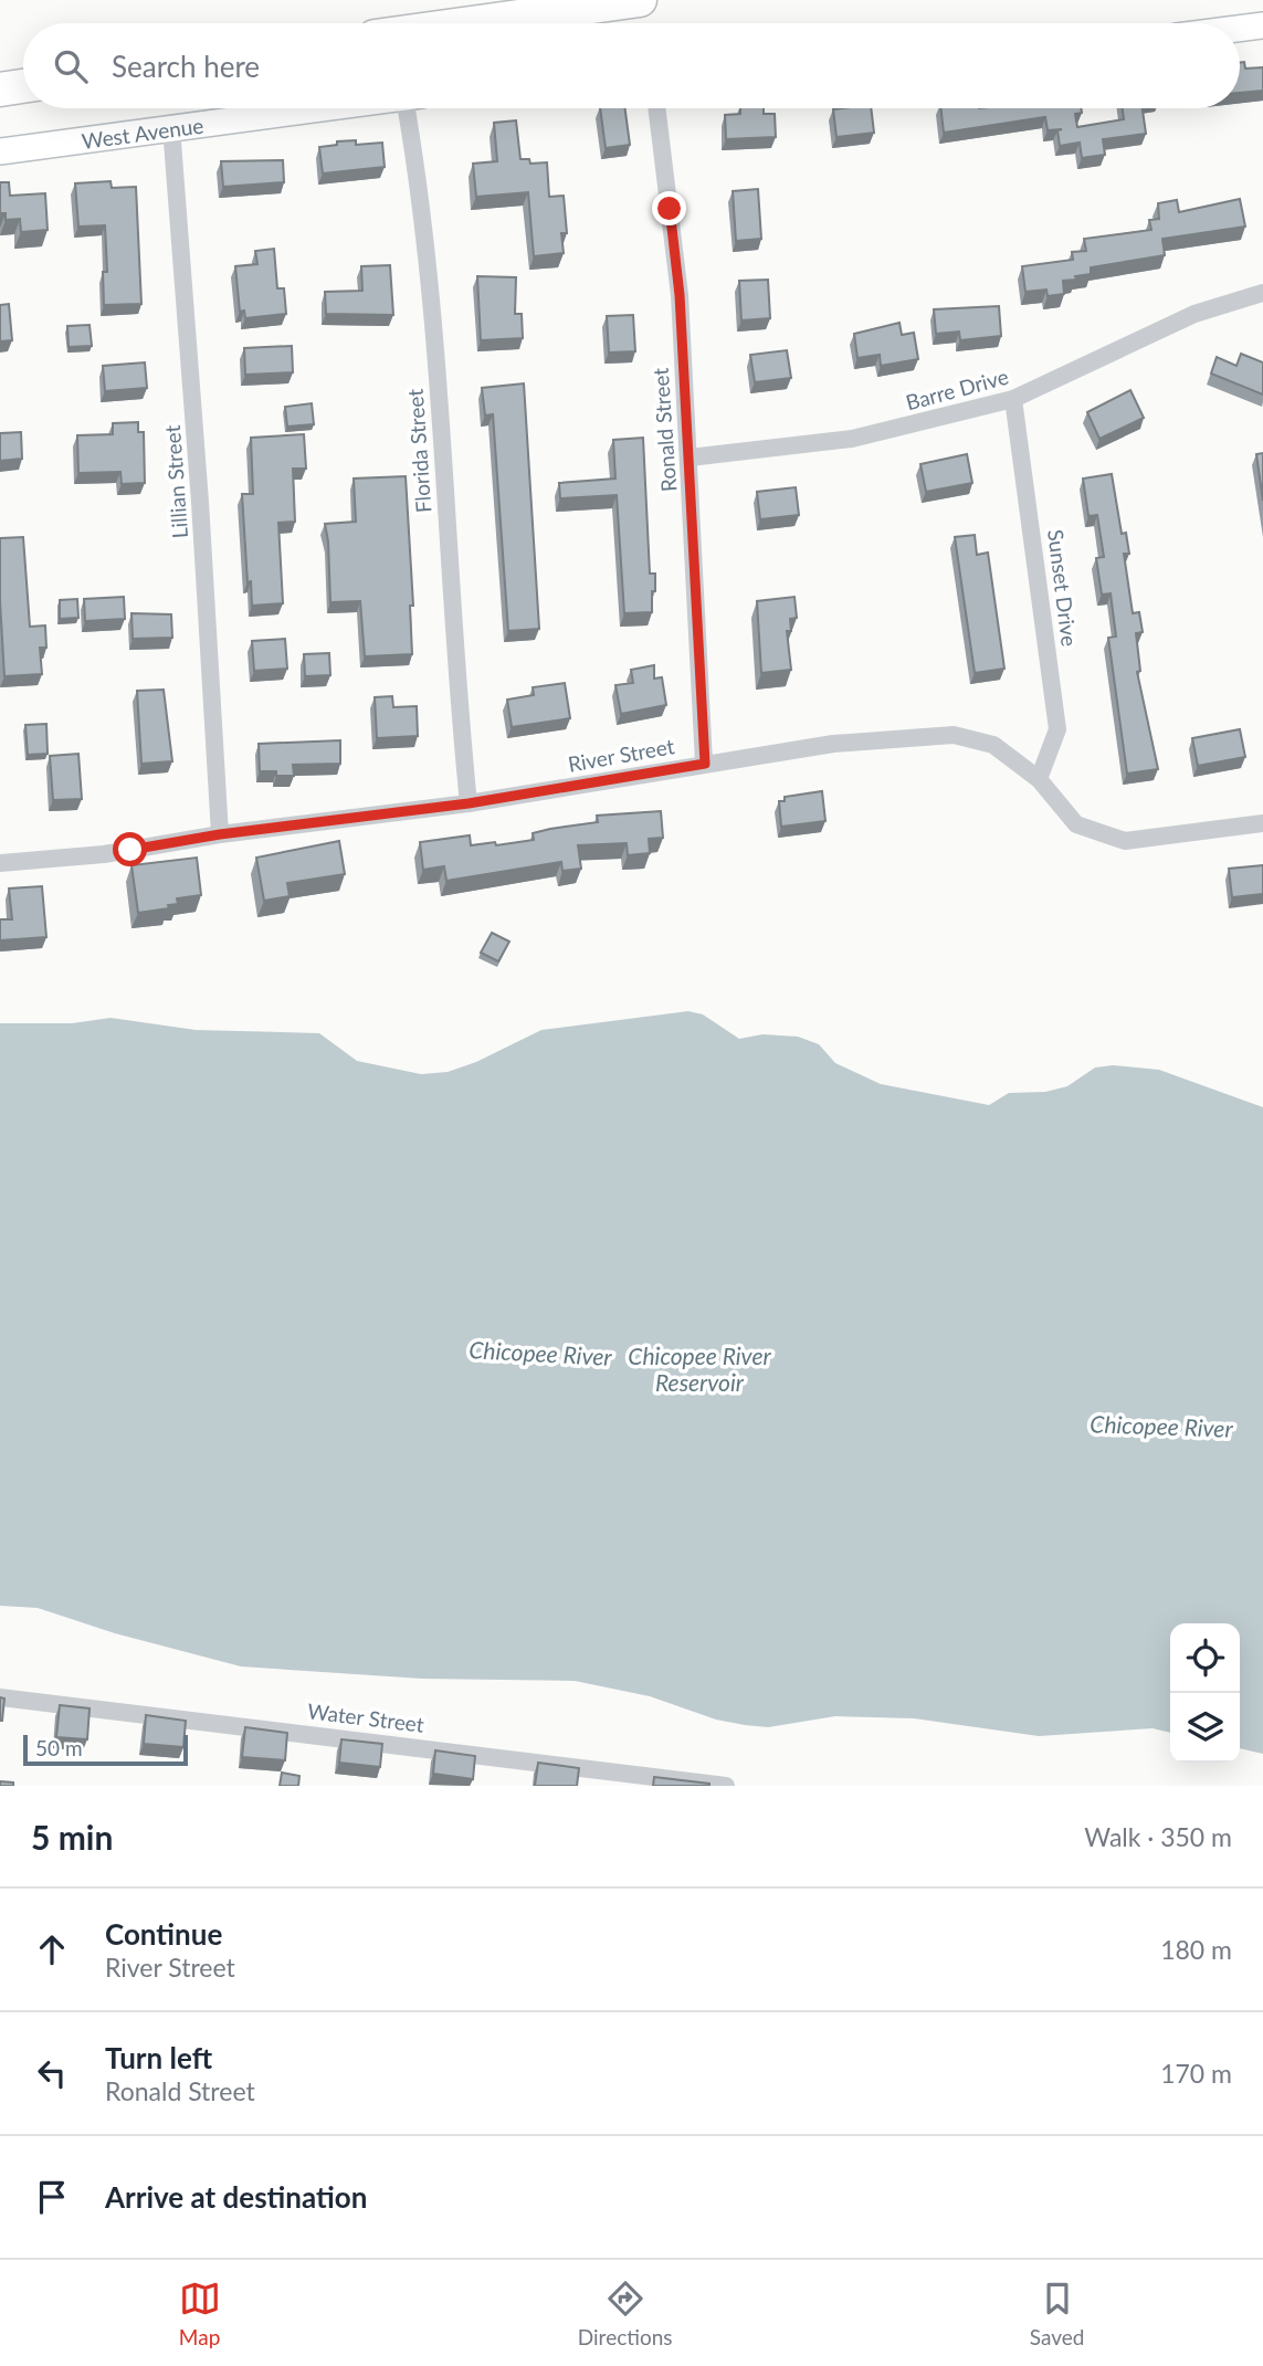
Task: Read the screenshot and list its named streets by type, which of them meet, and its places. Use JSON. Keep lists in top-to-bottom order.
{
  "streets": {
    "main road": ["West Avenue"],
    "street": [
      "Barre Drive",
      "Ronald Street",
      "Florida Street",
      "Lillian Street",
      "Sunset Drive",
      "River Street",
      "Water Street"
    ]
  },
  "crossings": [
    ["West Avenue", "Lillian Street"],
    ["Barre Drive", "Ronald Street"],
    ["Barre Drive", "Sunset Drive"],
    ["Ronald Street", "River Street"],
    ["Florida Street", "River Street"],
    ["Lillian Street", "River Street"],
    ["Sunset Drive", "River Street"]
  ],
  "water": ["Chicopee River", "Chicopee River Reservoir"],
  "scale_bar": "50 m",
  "page": {
    "search": "Search here",
    "scale": "50 m",
    "heading": ["5 min", "Walk · 350 m"],
    "list": [
      ["Continue", "River Street", "180 m"],
      ["Turn left", "Ronald Street", "170 m"],
      "Arrive at destination"
    ],
    "nav": ["Map", "Directions", "Saved"]
  }
}
